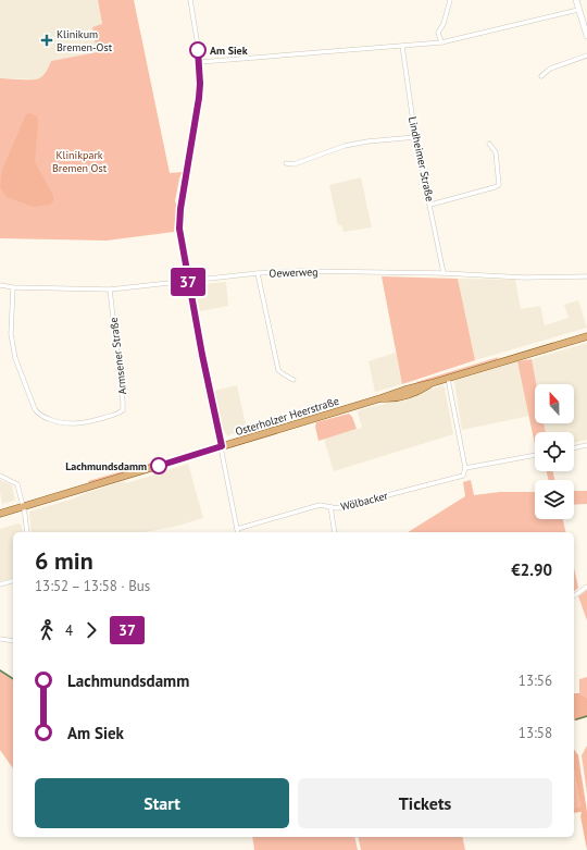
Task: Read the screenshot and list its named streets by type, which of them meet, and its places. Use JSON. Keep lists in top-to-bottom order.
{
  "streets": {
    "main road": ["Osterholzer Heerstraße"],
    "street": [
      "Lindheimer Straße",
      "Oewerweg",
      "Armsener Straße",
      "Wölbacker"
    ]
  },
  "crossings": [
    ["Lindheimer Straße", "Oewerweg"],
    ["Oewerweg", "Armsener Straße"]
  ],
  "parks": ["Klinikpark Bremen Ost"],
  "places": {
    "health": ["Klinikum Bremen-Ost"],
    "other": ["Am Siek", "Lachmundsdamm"]
  },
  "lines": ["bus line 37"],
  "north": "top",
  "page": {
    "on_map": "37",
    "heading": ["6 min", "13:52 – 13:58 · Bus", "€2.90"],
    "legs": ["4", "37"],
    "list": [
      {
        "name": "Lachmundsdamm",
        "value": "13:56"
      },
      {
        "name": "Am Siek",
        "value": "13:58"
      }
    ],
    "buttons": ["Start", "Tickets"]
  }
}
